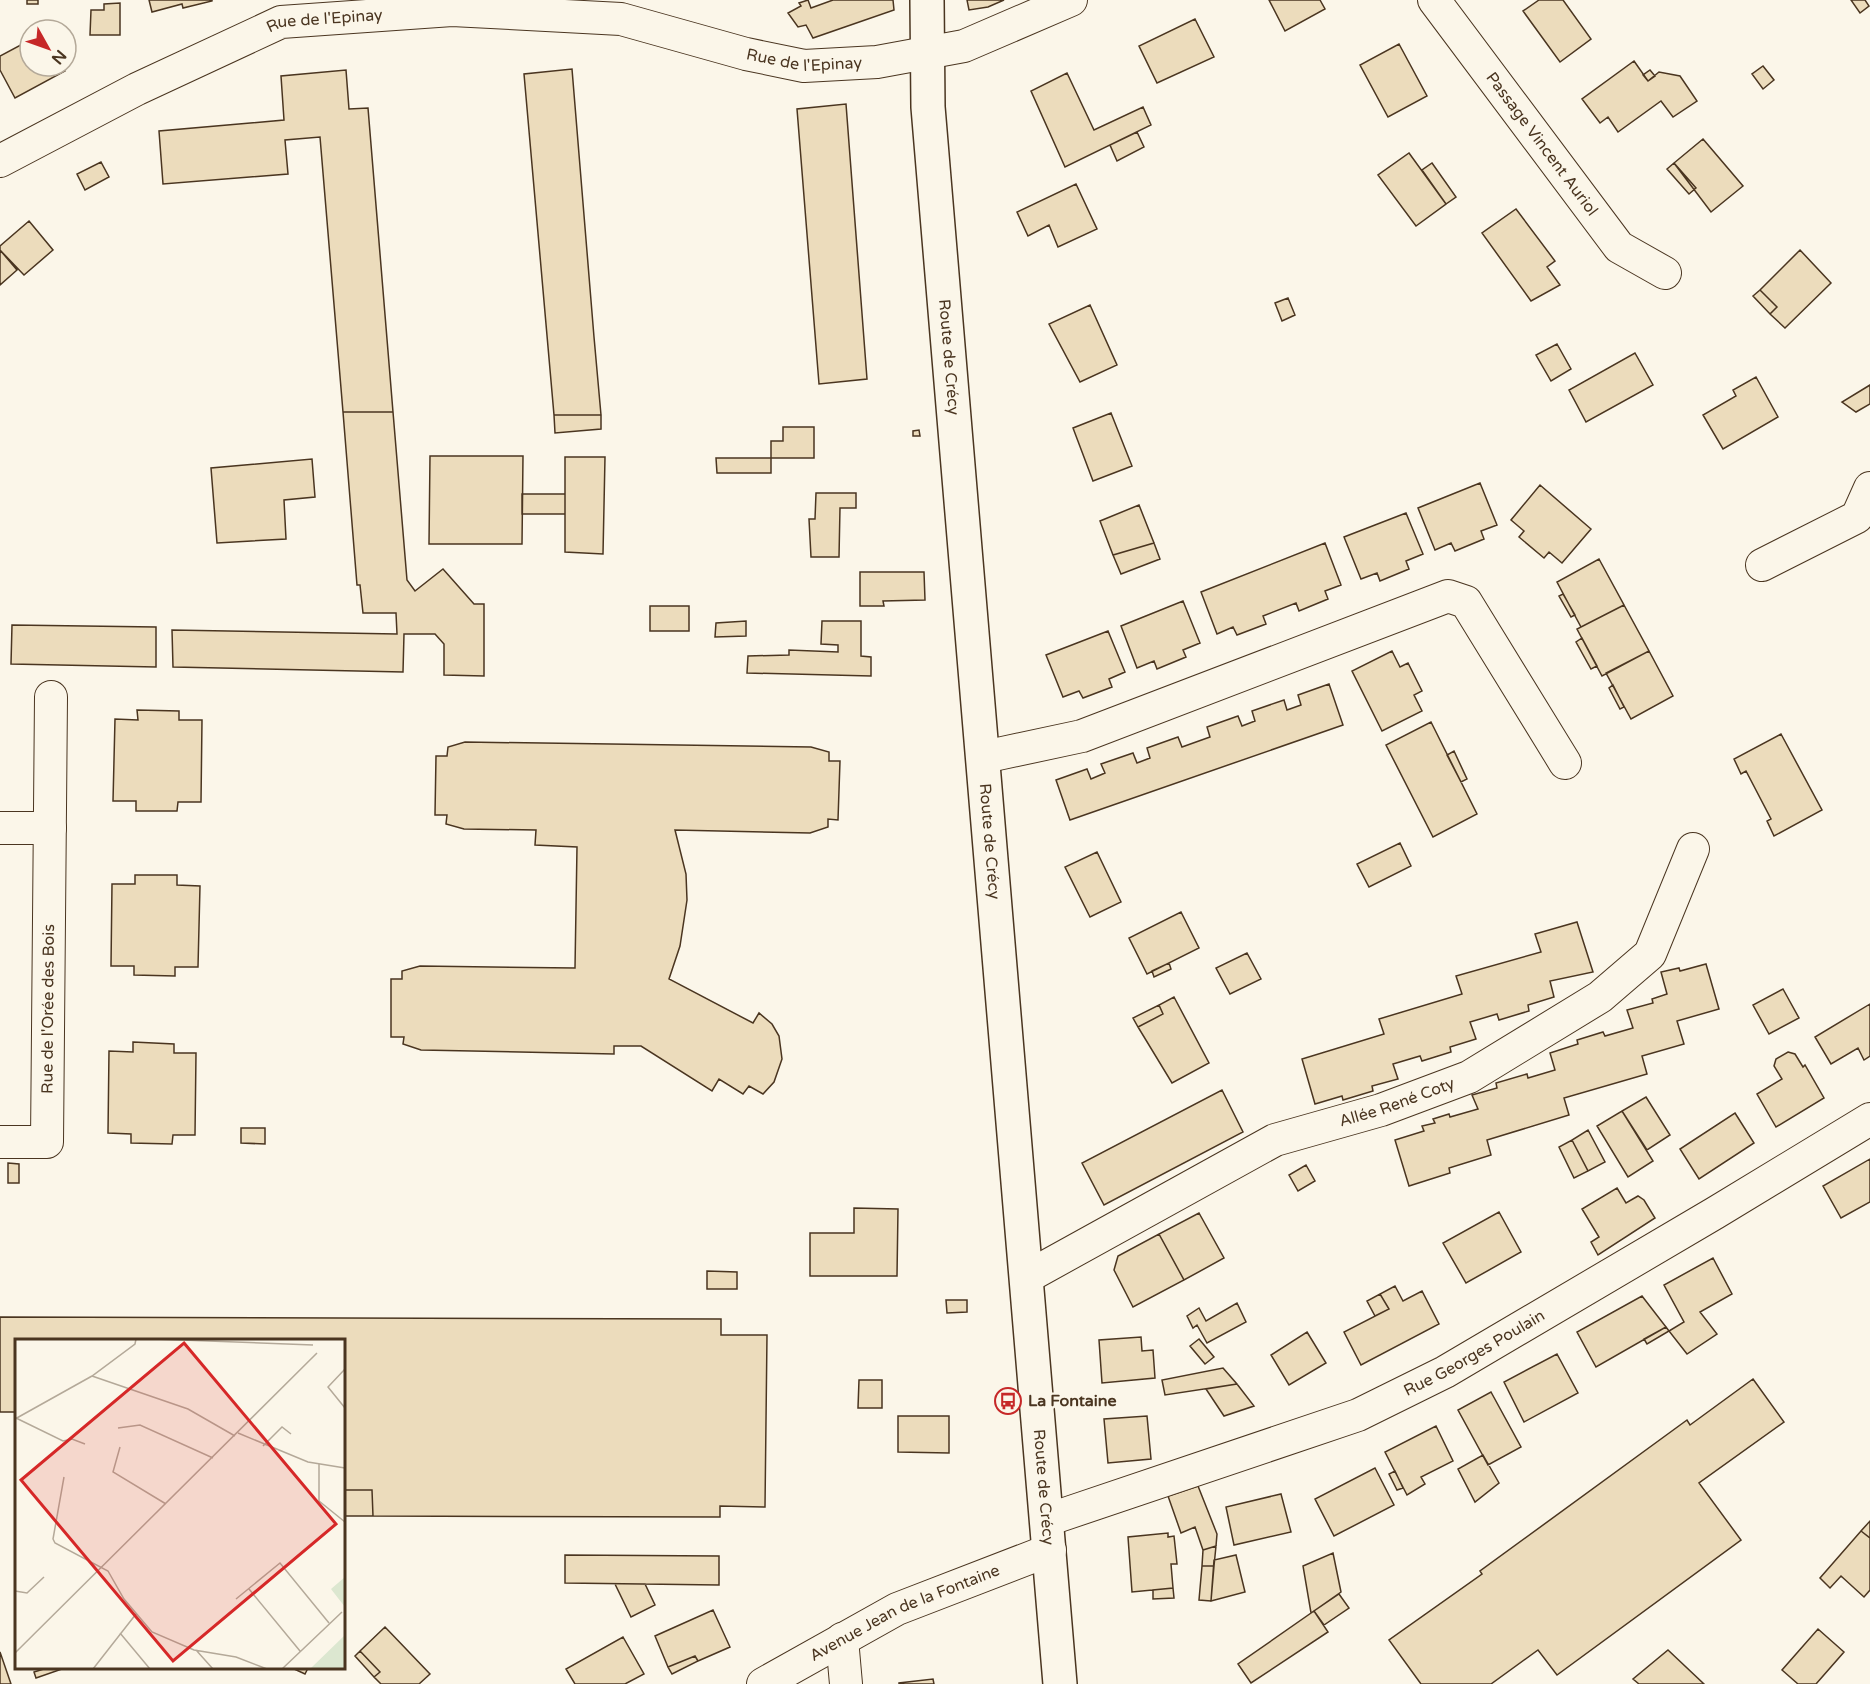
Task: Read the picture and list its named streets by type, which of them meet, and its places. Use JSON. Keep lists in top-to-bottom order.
{
  "streets": {
    "main road": ["Route de Crécy"],
    "street": [
      "Rue de l'Epinay",
      "Passage Vincent Auriol",
      "Rue de l'Orée des Bois",
      "Allée René Coty",
      "Rue Georges Poulain",
      "Avenue Jean de la Fontaine"
    ]
  },
  "crossings": [
    ["Rue de l'Epinay", "Route de Crécy"],
    ["Route de Crécy", "Allée René Coty"],
    ["Route de Crécy", "Rue Georges Poulain"],
    ["Route de Crécy", "Avenue Jean de la Fontaine"],
    ["Rue Georges Poulain", "Avenue Jean de la Fontaine"]
  ],
  "places": {
    "bus stop": ["La Fontaine"]
  },
  "north": "bottom right"
}
